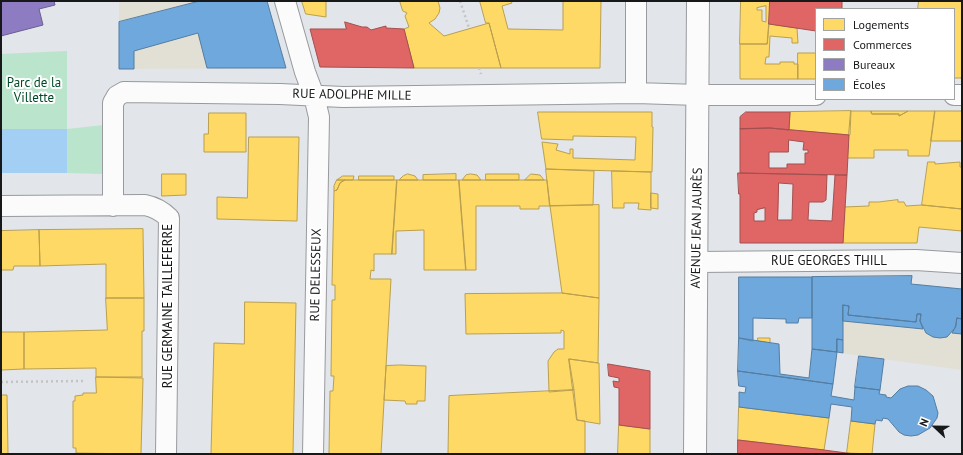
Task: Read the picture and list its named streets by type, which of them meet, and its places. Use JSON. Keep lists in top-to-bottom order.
{
  "streets": {
    "main road": ["AVENUE JEAN JAURÈS"],
    "street": [
      "RUE ADOLPHE MILLE",
      "RUE GEORGES THILL",
      "RUE DELESSEUX",
      "RUE GERMAINE TAILLEFERRE"
    ]
  },
  "crossings": [
    ["RUE ADOLPHE MILLE", "AVENUE JEAN JAURÈS"],
    ["RUE ADOLPHE MILLE", "RUE DELESSEUX"],
    ["RUE ADOLPHE MILLE", "RUE GERMAINE TAILLEFERRE"],
    ["AVENUE JEAN JAURÈS", "RUE GEORGES THILL"]
  ],
  "parks": ["Parc de la Villette"],
  "legend": [
    "Logements",
    "Commerces",
    "Bureaux",
    "Écoles"
  ],
  "north": "left"
}
